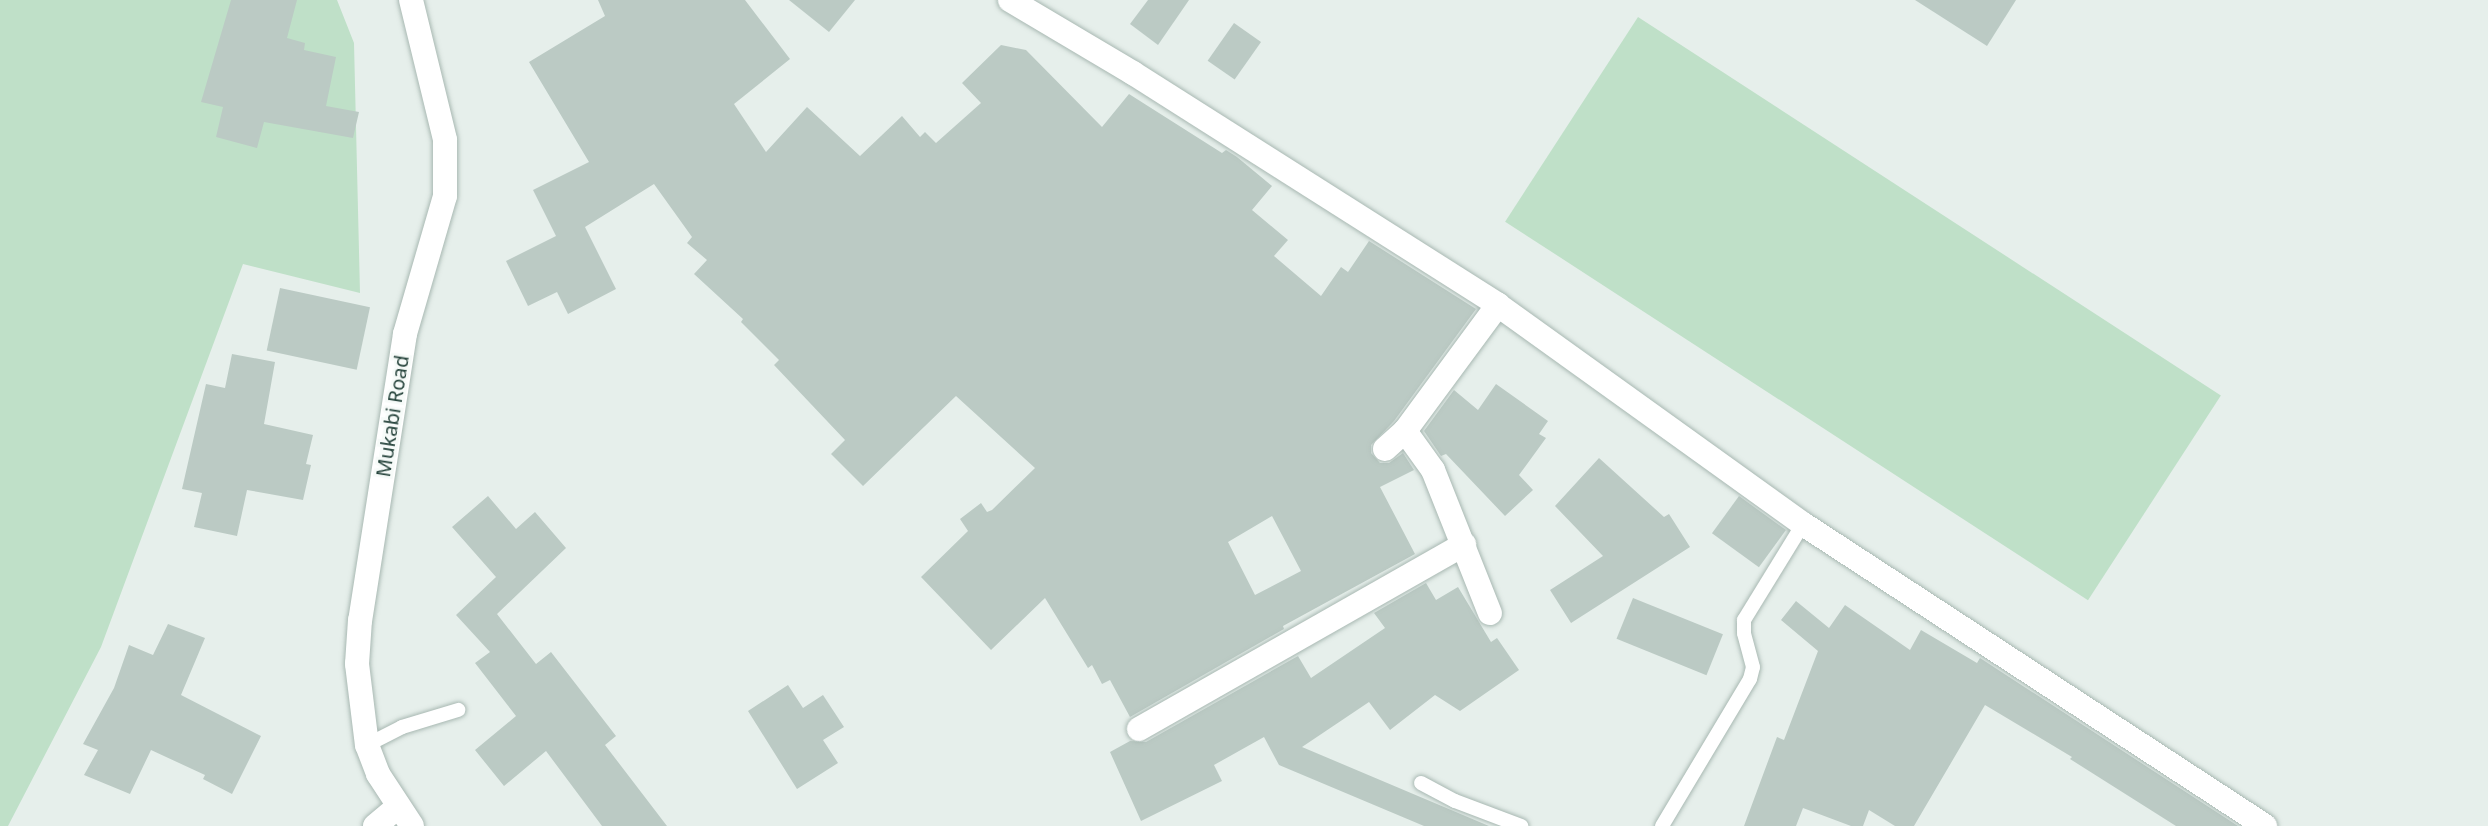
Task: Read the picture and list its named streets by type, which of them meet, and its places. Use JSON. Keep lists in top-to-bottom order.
{
  "streets": {
    "street": ["Mukabi Road"]
  }
}
